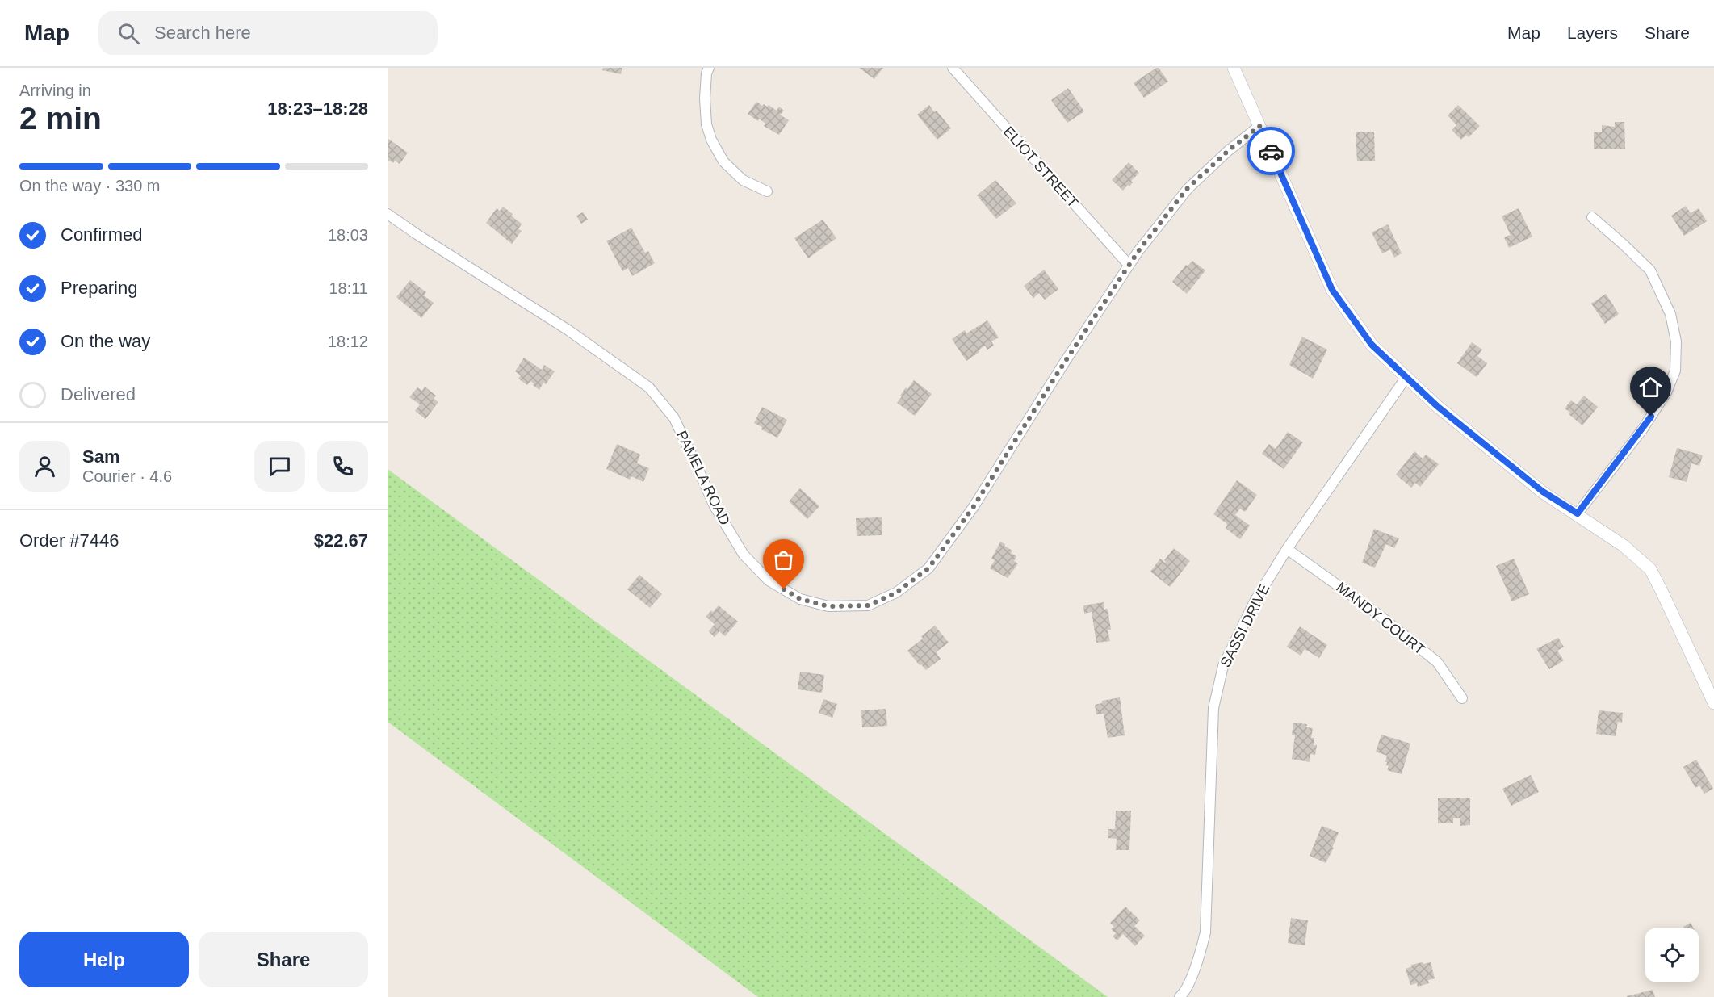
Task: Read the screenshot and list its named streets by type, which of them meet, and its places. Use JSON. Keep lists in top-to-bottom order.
{
  "streets": {
    "street": [
      "ELIOT STREET",
      "PAMELA ROAD",
      "MANDY COURT",
      "SASSI DRIVE"
    ]
  },
  "crossings": [
    ["ELIOT STREET", "PAMELA ROAD"],
    ["MANDY COURT", "SASSI DRIVE"]
  ],
  "page": {
    "header": "Map",
    "search": "Search here",
    "nav": ["Map", "Layers", "Share"],
    "heading": ["2 min", "Arriving in", "18:23–18:28"],
    "panel": [
      "Sam",
      "Courier · 4.6",
      "Order #7446",
      "$22.67"
    ],
    "bar": "On the way · 330 m",
    "list": [
      ["Confirmed", "18:03"],
      ["Preparing", "18:11"],
      ["On the way", "18:12"],
      "Delivered"
    ],
    "buttons": ["Help", "Share"]
  }
}
